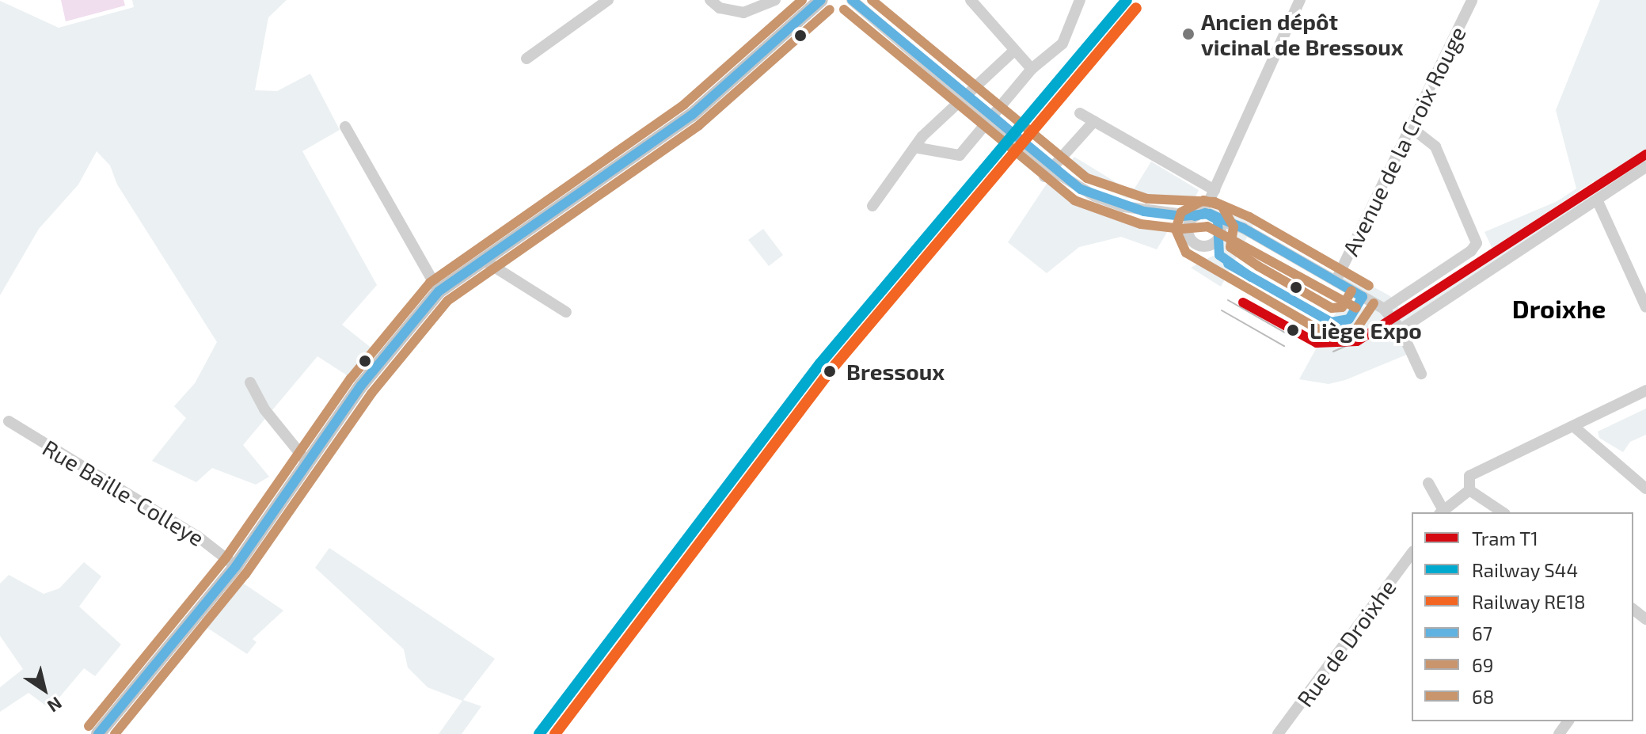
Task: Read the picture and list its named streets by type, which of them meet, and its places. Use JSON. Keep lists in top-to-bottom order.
{
  "streets": {
    "street": ["Avenue de la Croix Rouge", "Rue Baille-Colleye", "Rue de Droixhe"]
  },
  "districts": ["Droixhe"],
  "places": ["Ancien dépôt vicinal de Bressoux", "Liège Expo", "Bressoux"],
  "lines": [
    "rail line S44",
    "transit line 67",
    "transit line 68",
    "rail line RE18",
    "transit line 69",
    "tram line T1"
  ],
  "legend": [
    "Tram T1",
    "Railway S44",
    "Railway RE18",
    "67",
    "69",
    "68"
  ],
  "north": "bottom right"
}
